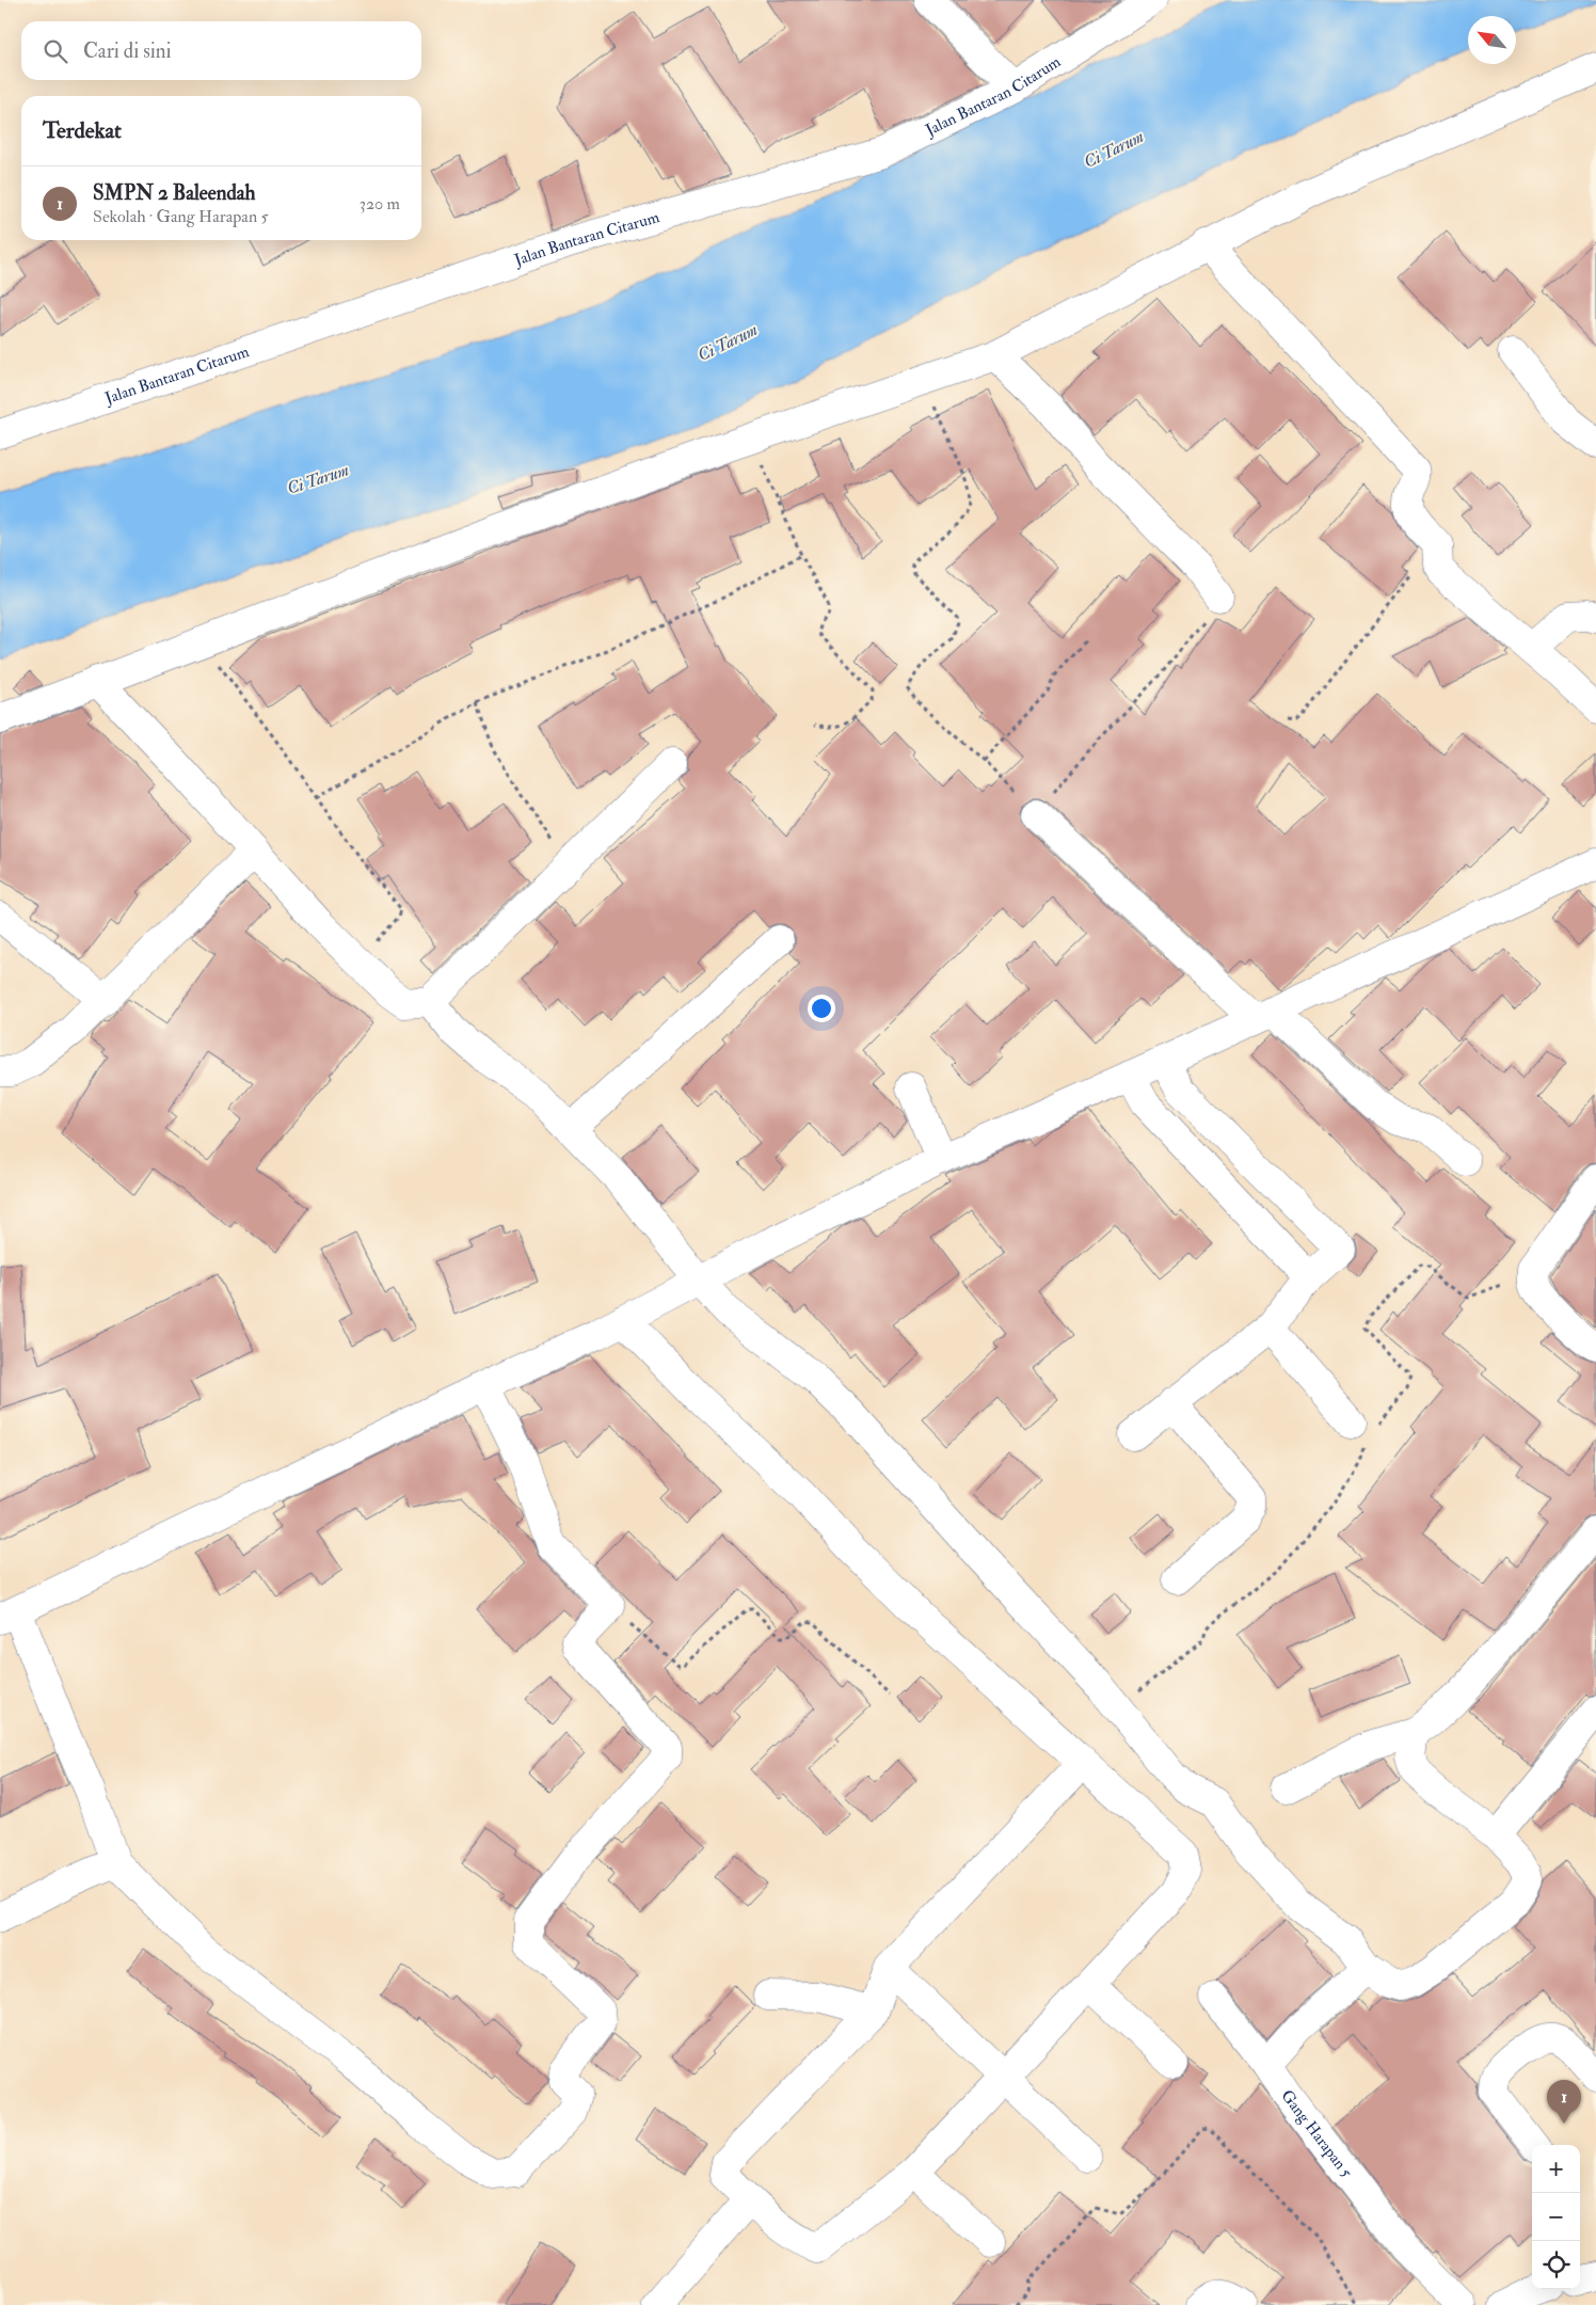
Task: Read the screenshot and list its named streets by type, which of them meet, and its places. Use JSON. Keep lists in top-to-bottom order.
{
  "streets": {
    "street": ["Jalan Bantaran Citarum", "Gang Harapan 5"]
  },
  "water": ["Ci Tarum"],
  "north": "top left",
  "page": {
    "search": "Cari di sini",
    "heading": "Terdekat",
    "list": [
      {
        "mark": "1",
        "name": "SMPN 2 Baleendah",
        "note": "Sekolah · Gang Harapan 5",
        "value": "320 m"
      }
    ],
    "pins": "1",
    "map_buttons": ["+", "−"]
  }
}
